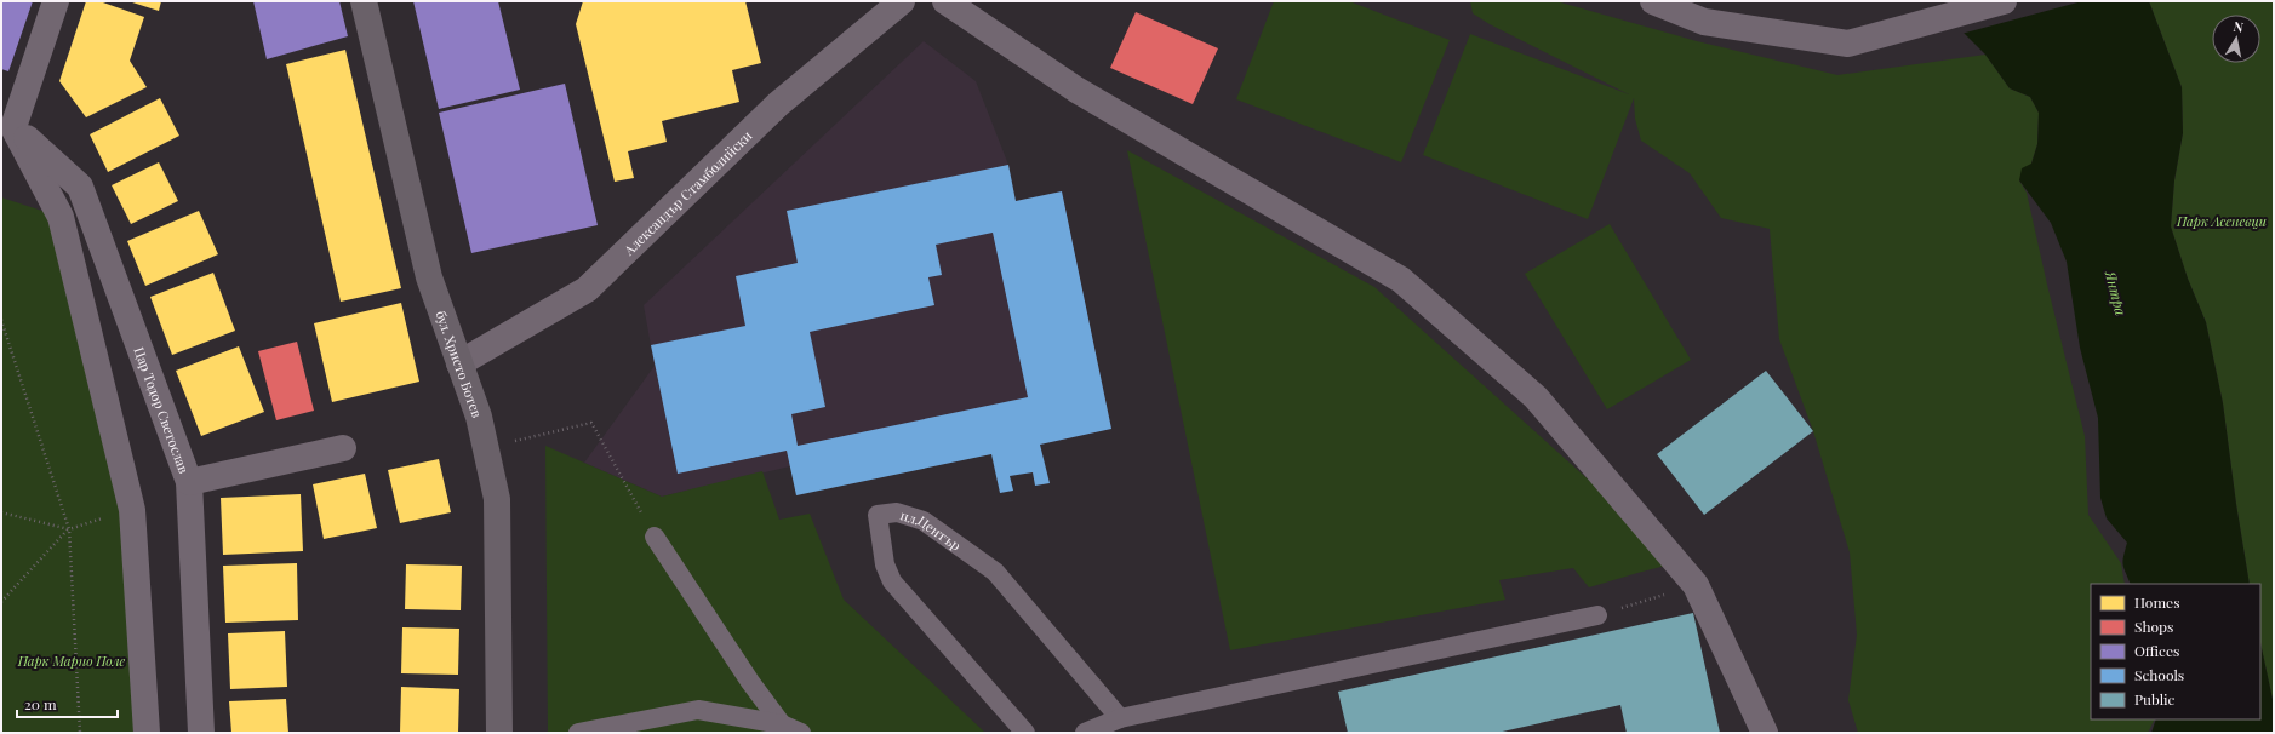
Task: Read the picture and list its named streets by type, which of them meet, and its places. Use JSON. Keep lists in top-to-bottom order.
{
  "streets": {
    "main road": ["бул. Христо Ботев"],
    "street": ["Александър Стамболийски", "Цар Тодор Светослав"],
    "lane": ["пл.Център"]
  },
  "crossings": [
    ["Александър Стамболийски", "бул. Христо Ботев"]
  ],
  "water": ["Янтра"],
  "parks": ["Парк Асеневци", "Парк Марно Поле"],
  "legend": [
    "Homes",
    "Shops",
    "Offices",
    "Schools",
    "Public"
  ],
  "scale_bar": "20 m",
  "north": "top"
}
